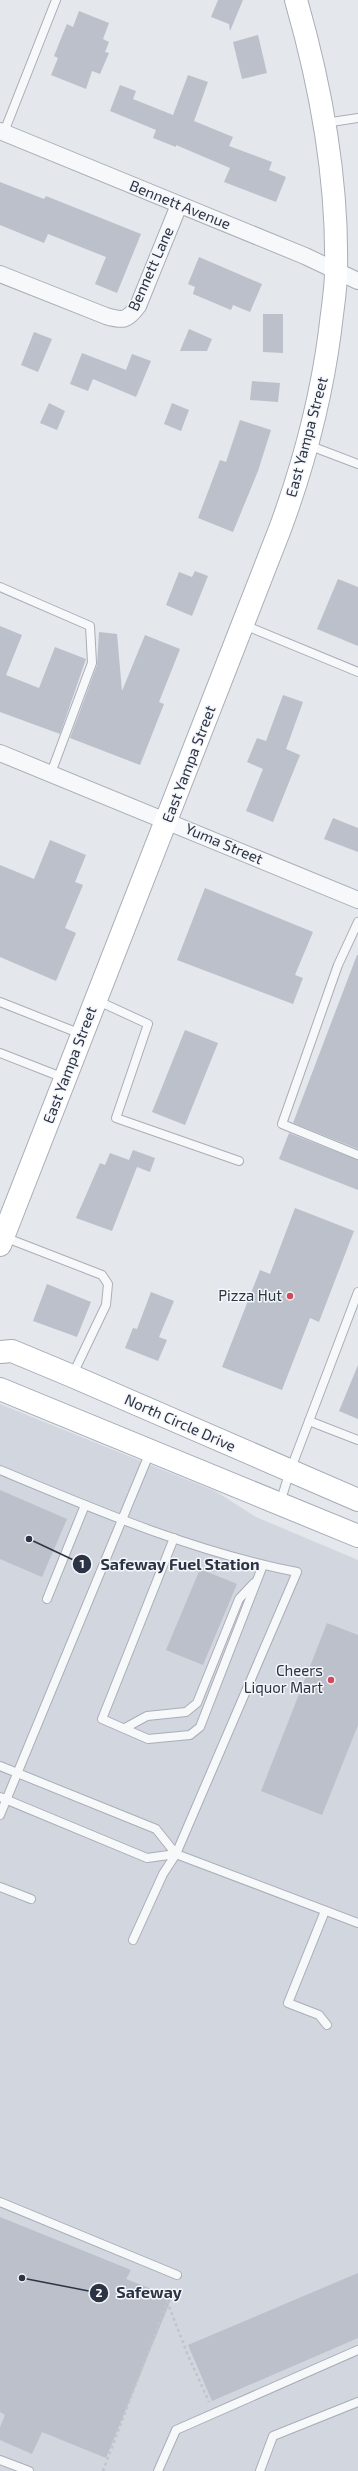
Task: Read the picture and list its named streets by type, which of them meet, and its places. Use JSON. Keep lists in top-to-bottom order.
{
  "streets": {
    "street": [
      "Bennett Avenue",
      "Bennett Lane",
      "East Yampa Street",
      "Yuma Street",
      "North Circle Drive"
    ]
  },
  "crossings": [
    ["Bennett Avenue", "Bennett Lane"],
    ["Bennett Avenue", "East Yampa Street"],
    ["East Yampa Street", "Yuma Street"]
  ],
  "places": [
    "Pizza Hut",
    "Safeway Fuel Station",
    "Cheers Liquor Mart",
    "Safeway"
  ]
}
